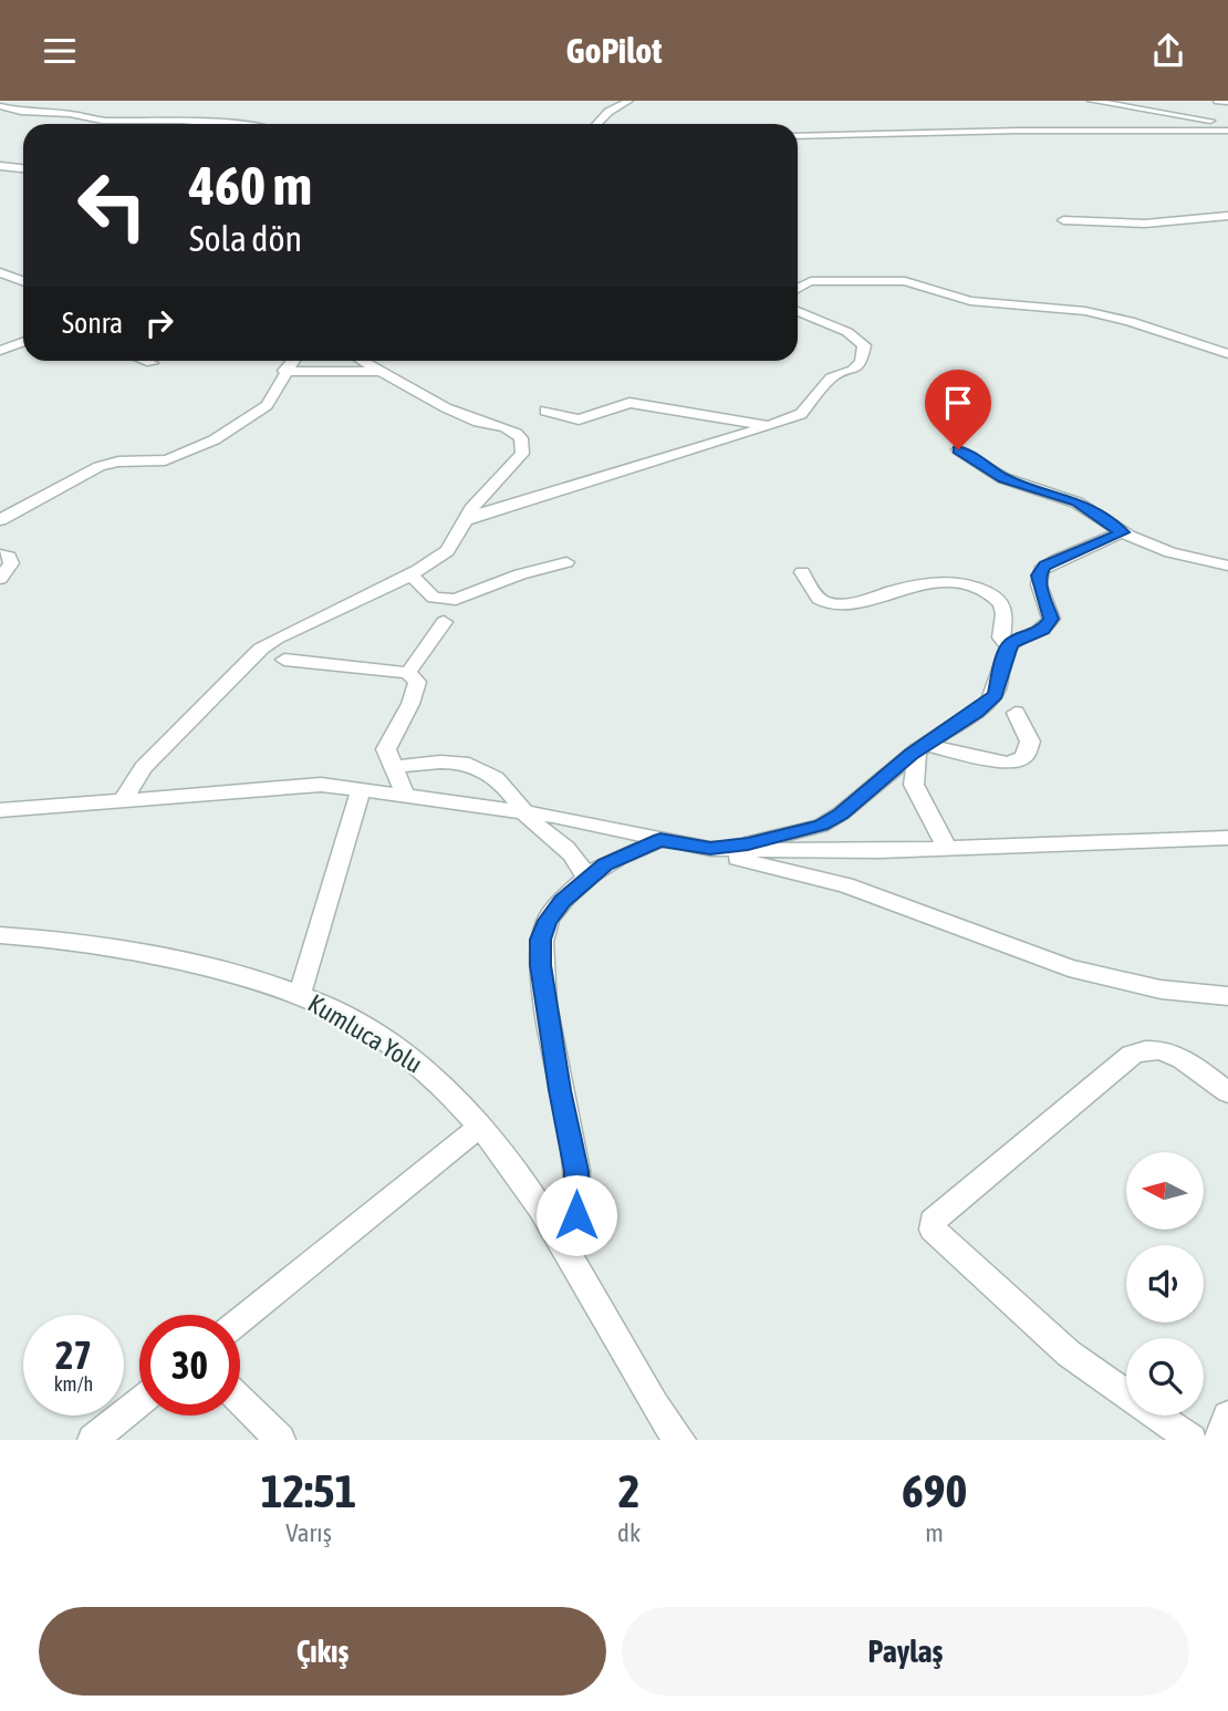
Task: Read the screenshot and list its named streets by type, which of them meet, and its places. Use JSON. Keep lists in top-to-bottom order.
{
  "streets": {
    "street": ["Kumluca Yolu"]
  },
  "north": "left",
  "page": {
    "header": "GoPilot",
    "turn": ["460 m", "Sola dön"],
    "then": "Sonra",
    "speed": "27 km/h",
    "limit": "30",
    "eta": [
      "12:51",
      "Varış",
      "2",
      "dk",
      "690",
      "m"
    ],
    "buttons": ["Çıkış", "Paylaş"]
  }
}
